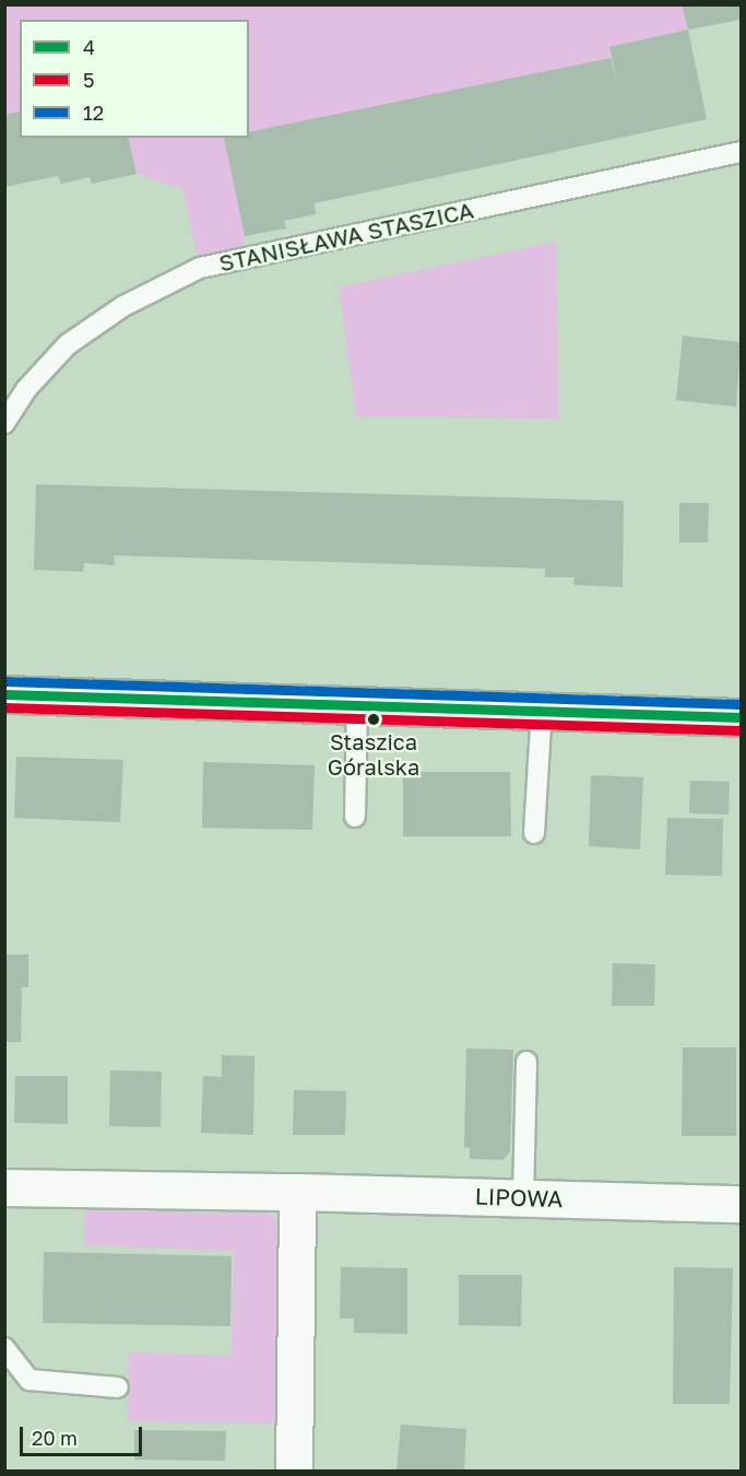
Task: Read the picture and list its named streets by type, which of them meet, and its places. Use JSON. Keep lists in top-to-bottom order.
{
  "streets": {
    "street": ["LIPOWA"],
    "lane": ["STANISŁAWA STASZICA"]
  },
  "places": ["Staszica Góralska"],
  "lines": ["transit line 12", "transit line 4", "transit line 5"],
  "legend": ["4", "5", "12"],
  "scale_bar": "20 m"
}
